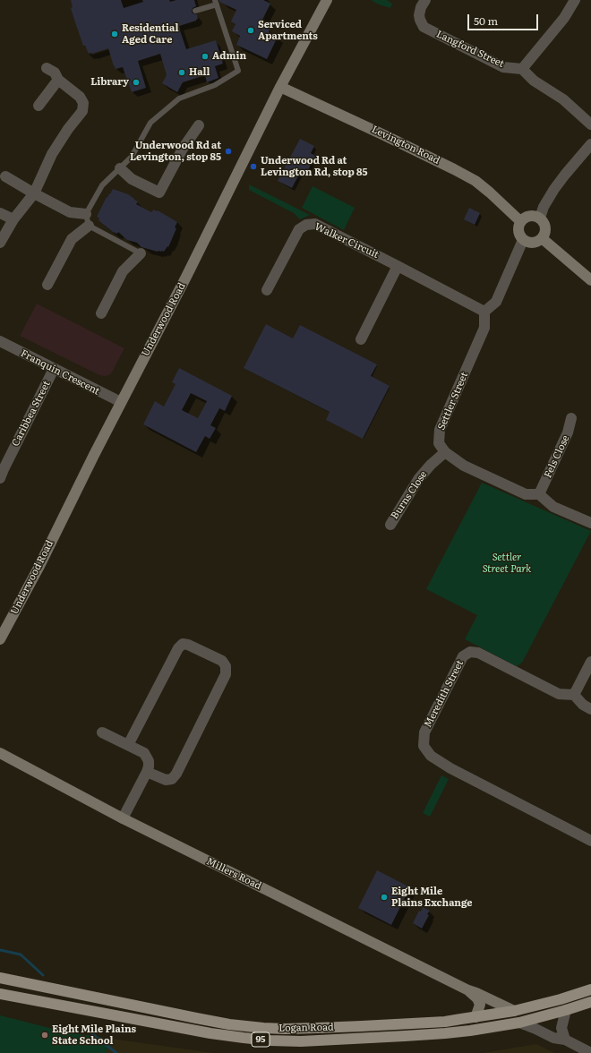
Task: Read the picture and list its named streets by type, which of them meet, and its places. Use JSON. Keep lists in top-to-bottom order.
{
  "streets": {
    "main road": ["Logan Road", "95"],
    "street": [
      "Langford Street",
      "Levington Road",
      "Walker Circuit",
      "Underwood Road",
      "Franquin Crescent",
      "Settler Street",
      "Caribbea Street",
      "Fels Close",
      "Burns Close",
      "Meredith Street",
      "Millers Road"
    ]
  },
  "crossings": [
    ["Levington Road", "Underwood Road"],
    ["Walker Circuit", "Settler Street"],
    ["Underwood Road", "Franquin Crescent"],
    ["Franquin Crescent", "Caribbea Street"],
    ["Settler Street", "Burns Close"],
    ["Millers Road", "Logan Road"]
  ],
  "parks": ["Settler Street Park"],
  "places": [
    "Serviced Apartments",
    "Residential Aged Care",
    "Admin",
    "Hall",
    "Library",
    "Underwood Rd at Levington, stop 85",
    "Underwood Rd at Levington Rd, stop 85",
    "Eight Mile Plains Exchange",
    "Eight Mile Plains State School"
  ],
  "scale_bar": "50 m"
}
